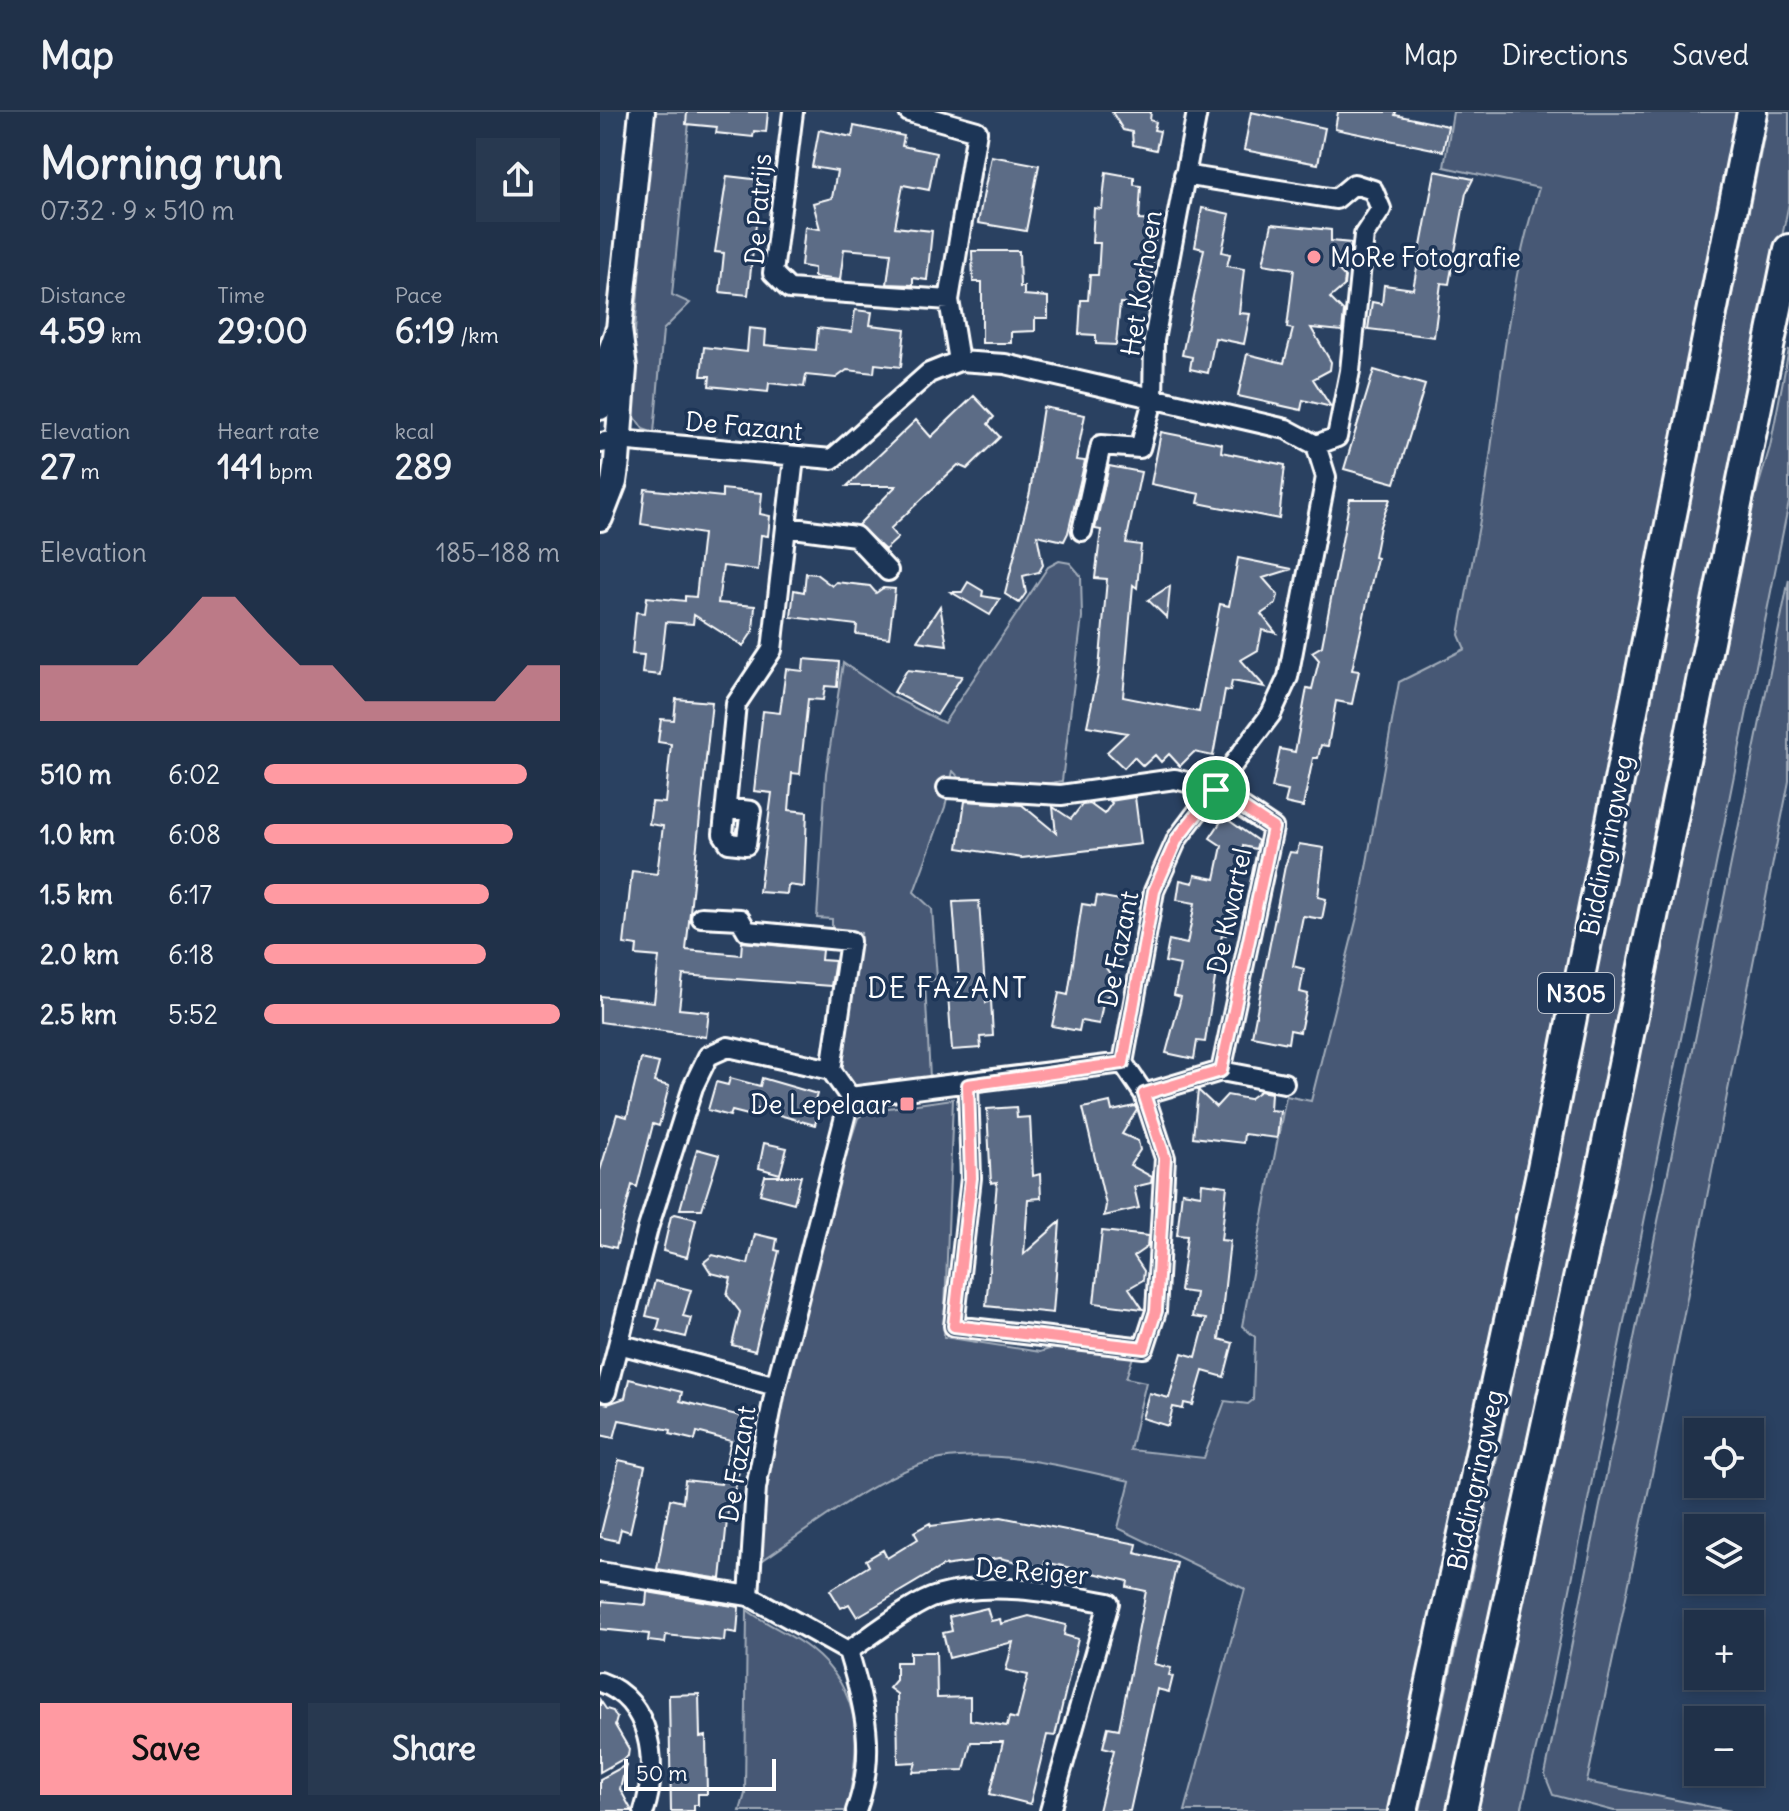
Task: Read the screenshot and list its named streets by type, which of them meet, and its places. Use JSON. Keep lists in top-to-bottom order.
{
  "streets": {
    "main road": ["Biddingringweg", "N305"],
    "street": [
      "De Patrijs",
      "Het Korhoen",
      "De Fazant",
      "De Kwartel",
      "De Reiger"
    ]
  },
  "crossings": [
    ["Het Korhoen", "De Fazant"],
    ["De Fazant", "De Kwartel"]
  ],
  "districts": ["DE FAZANT"],
  "places": {
    "other": ["MoRe Fotografie"],
    "transit": ["De Lepelaar"]
  },
  "scale_bar": "50 m",
  "page": {
    "header": "Map",
    "nav": ["Map", "Directions", "Saved"],
    "heading": ["Morning run", "07:32 · 9 × 510 m"],
    "stats": [
      ["Distance", "4.59 km"],
      ["Time", "29:00"],
      ["Pace", "6:19 /km"],
      ["Elevation", "27 m"],
      ["Heart rate", "141 bpm"],
      ["kcal", "289"]
    ],
    "chart": ["Elevation", "185–188 m"],
    "list": [
      {
        "name": "510 m",
        "note": "6:02"
      },
      {
        "name": "1.0 km",
        "note": "6:08"
      },
      {
        "name": "1.5 km",
        "note": "6:17"
      },
      {
        "name": "2.0 km",
        "note": "6:18"
      },
      {
        "name": "2.5 km",
        "note": "5:52"
      }
    ],
    "map_buttons": ["+", "−"],
    "buttons": ["Save", "Share"],
    "scale": "50 m"
  }
}
